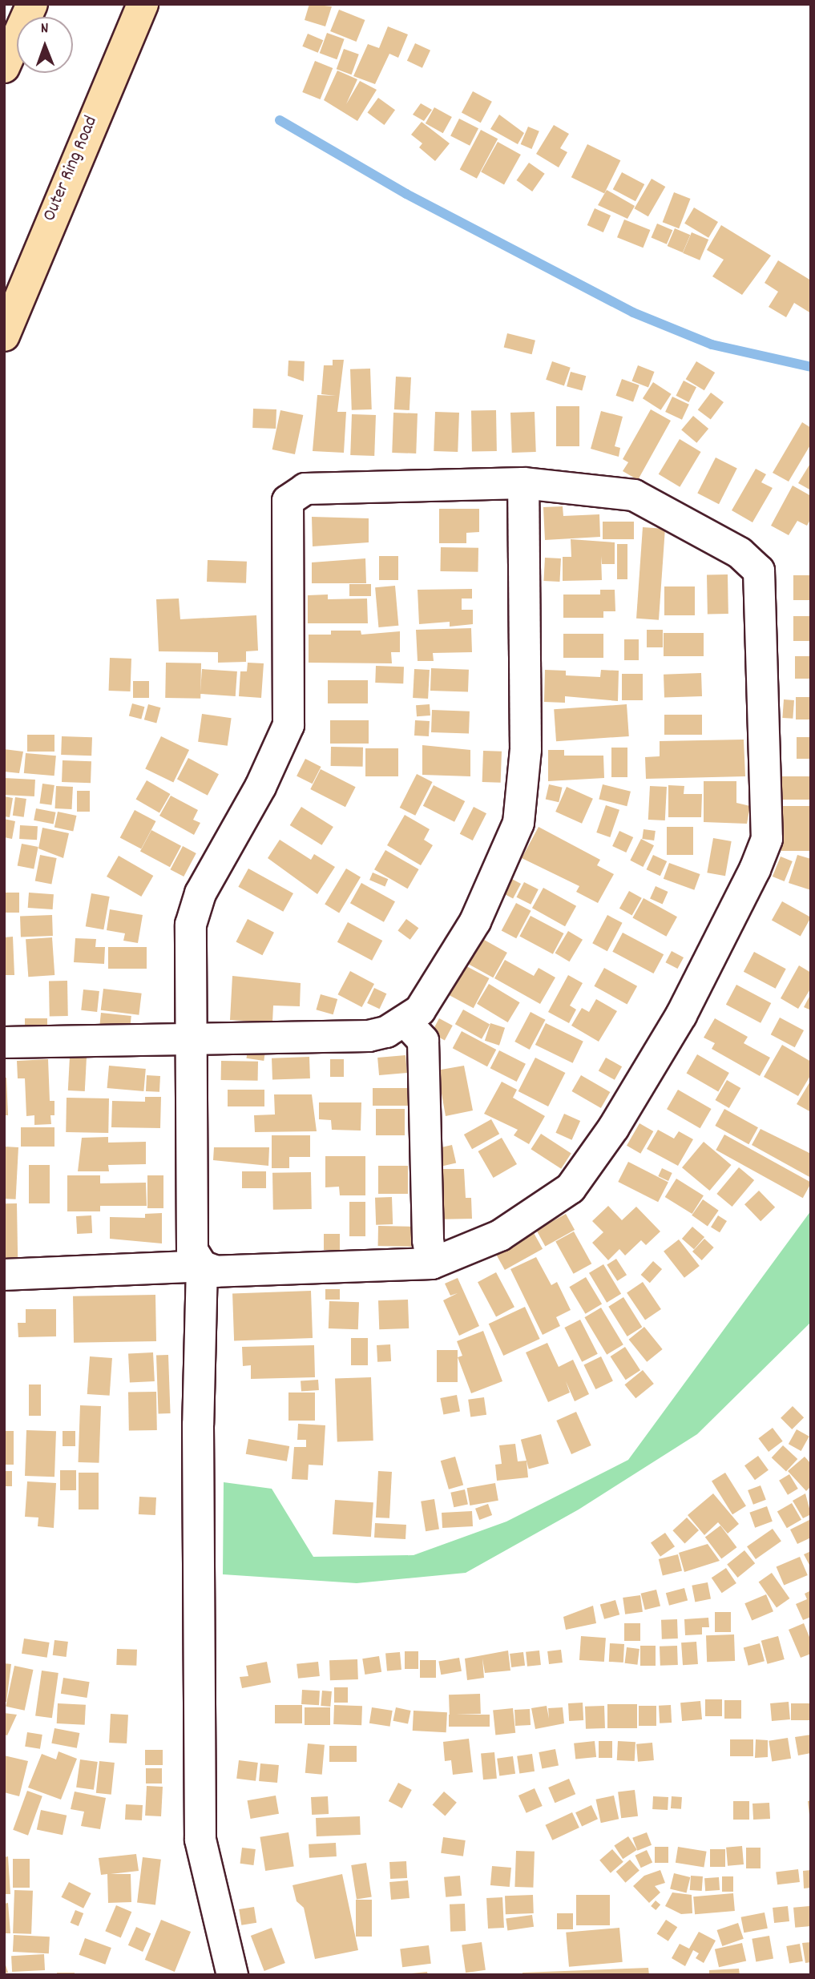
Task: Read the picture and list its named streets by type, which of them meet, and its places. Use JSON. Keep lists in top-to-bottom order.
{
  "streets": {
    "highway": ["Outer Ring Road"]
  },
  "north": "top"
}
